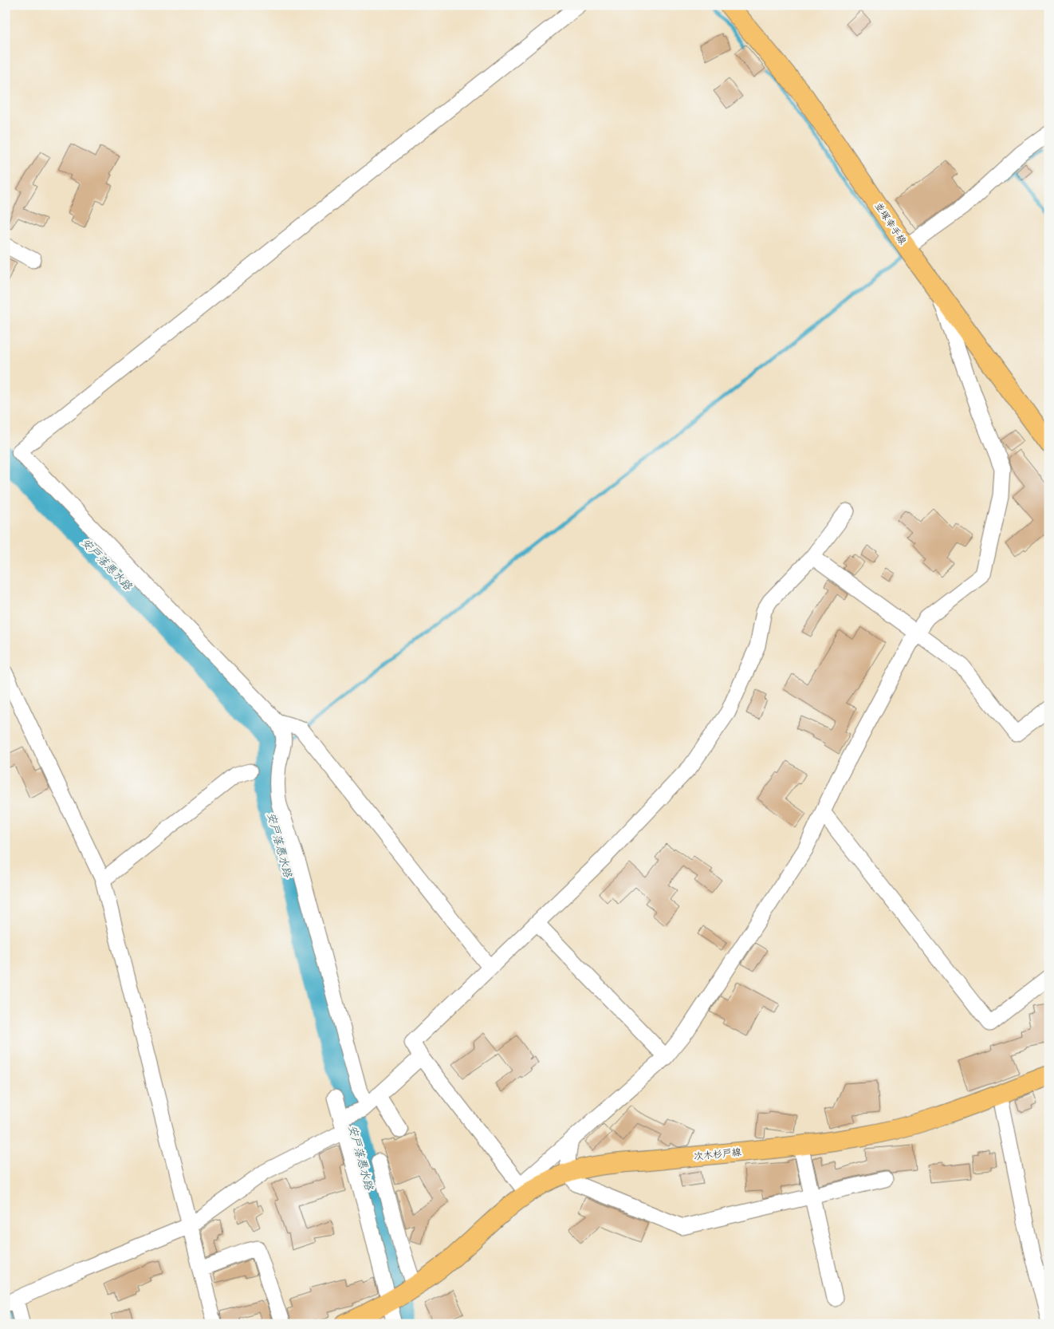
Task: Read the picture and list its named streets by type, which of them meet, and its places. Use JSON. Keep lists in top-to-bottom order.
{
  "streets": {
    "main road": ["並塚幸手線", "次木杉戸線"]
  },
  "water": ["安戸落悪水路"]
}
